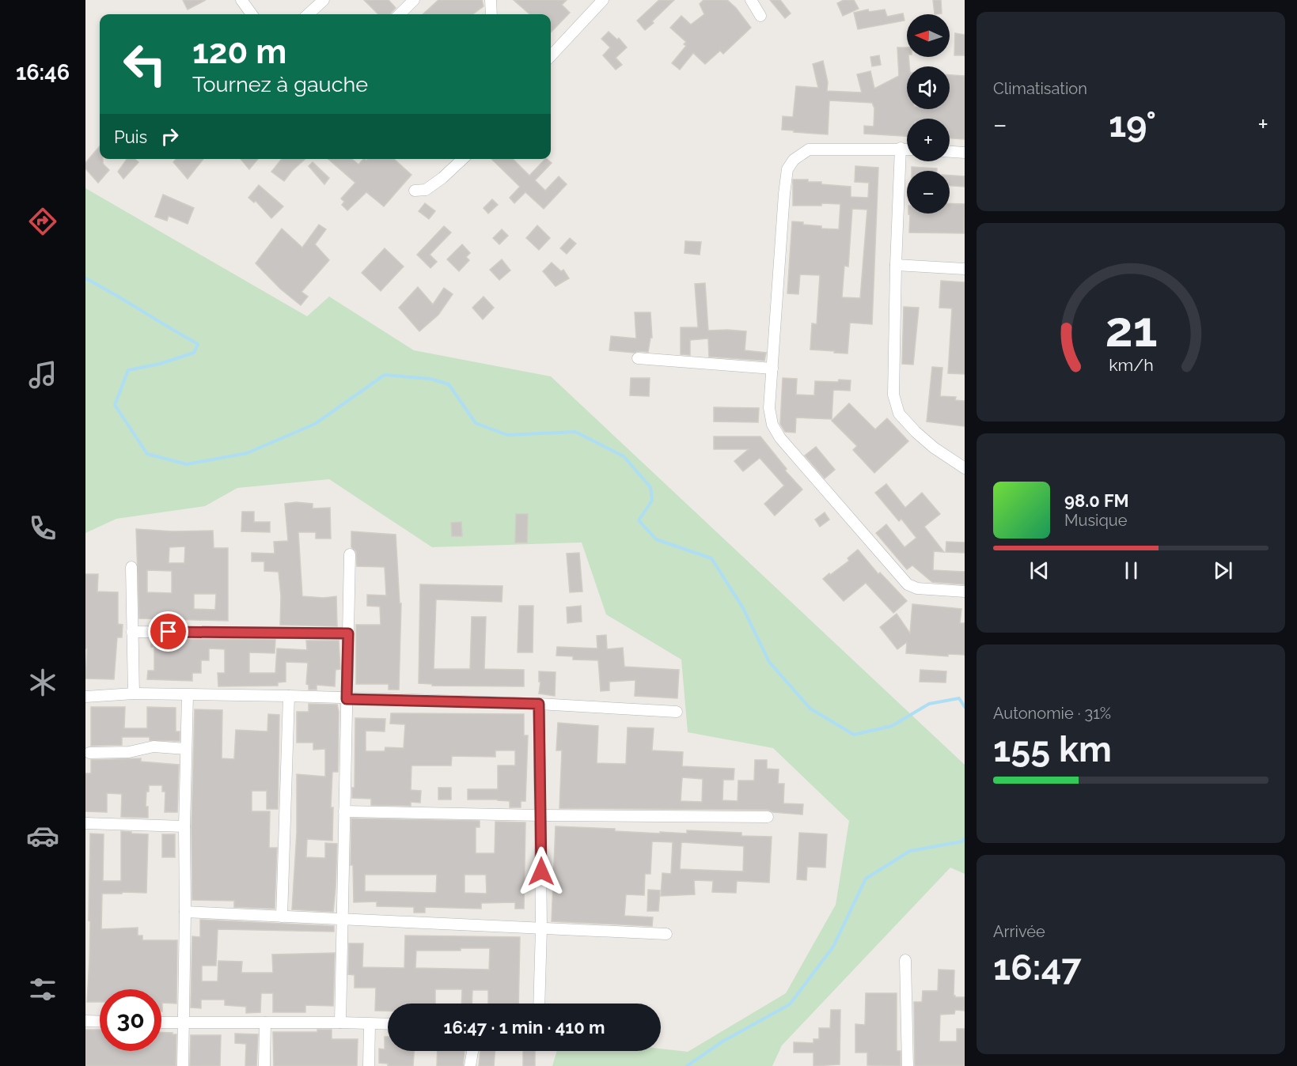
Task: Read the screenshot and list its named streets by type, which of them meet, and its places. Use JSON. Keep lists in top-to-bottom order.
{
  "north": "left",
  "page": {
    "tabs": "16:46",
    "tile": [
      "Climatisation",
      ["Autonomie · 31%", "155 km"],
      ["Arrivée", "16:47"]
    ],
    "map_buttons": ["+", "−"],
    "turn": ["120 m", "Tournez à gauche"],
    "heat": ["−", "19°", "+"],
    "then": "Puis",
    "song": ["98.0 FM", "Musique"],
    "limit": "30",
    "trip": "16:47 · 1 min · 410 m",
    "gauge": ["21", "km/h"]
  }
}
